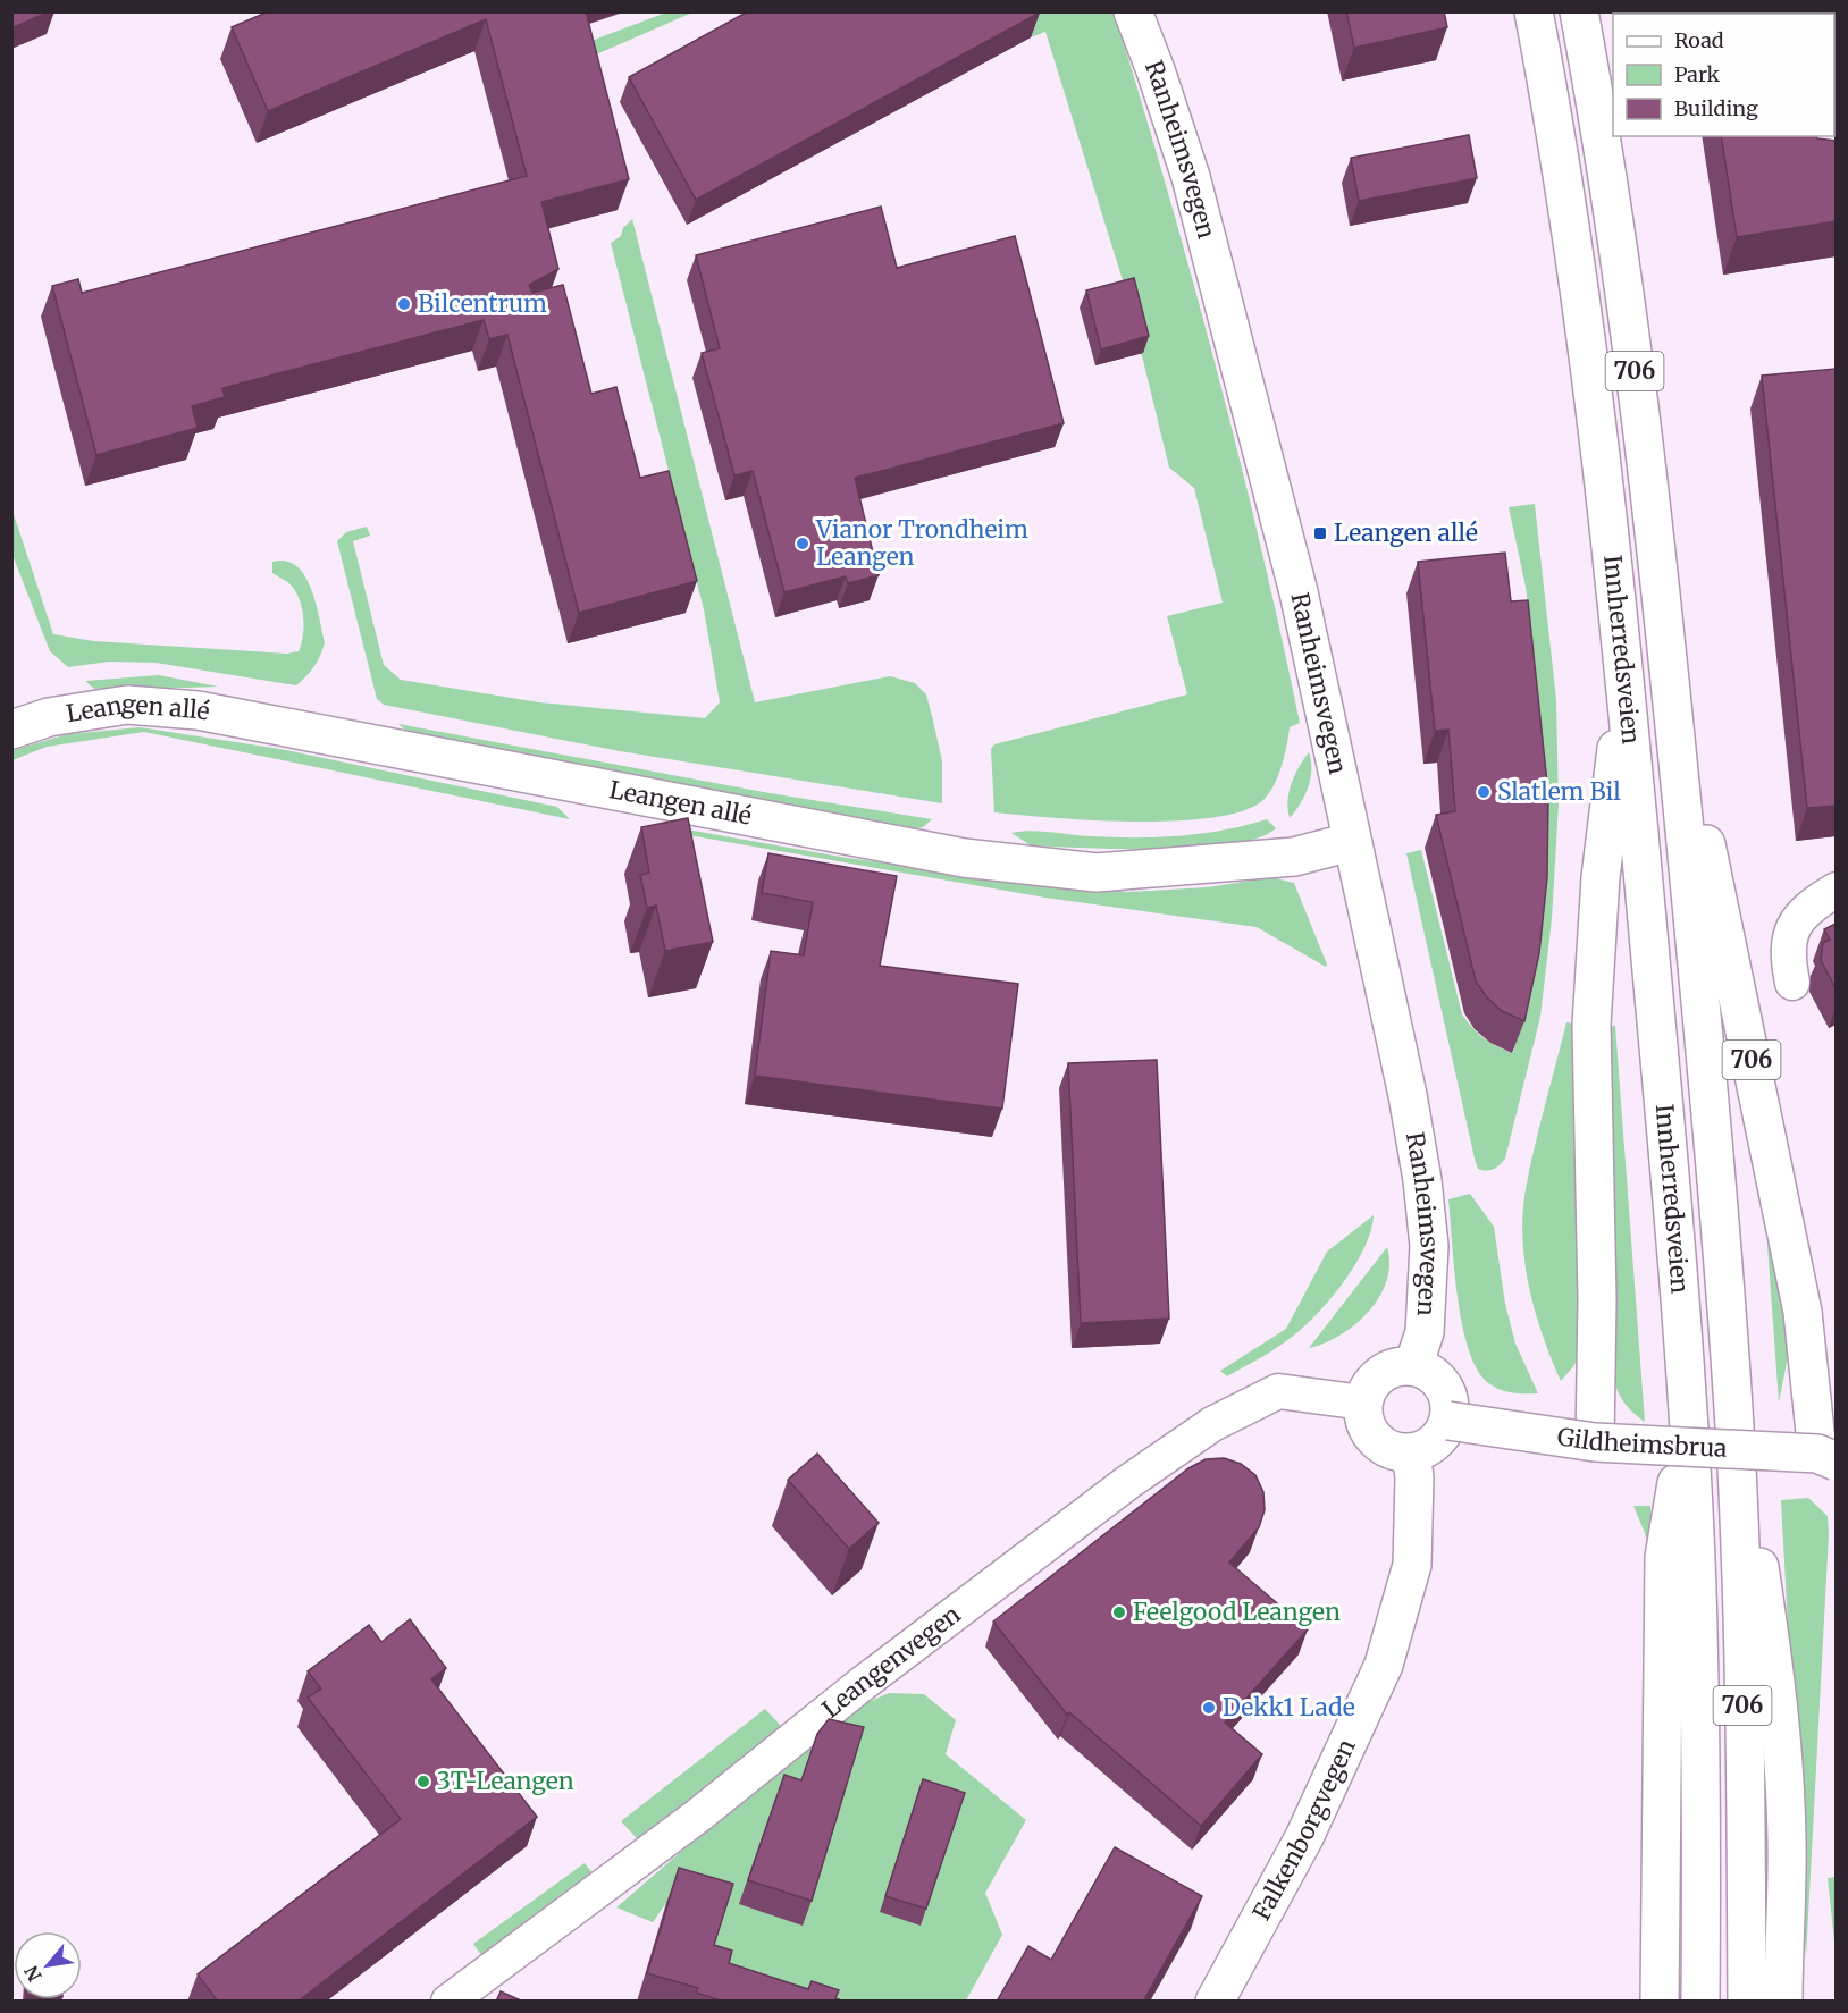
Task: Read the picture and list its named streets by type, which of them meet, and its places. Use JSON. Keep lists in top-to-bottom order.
{
  "streets": {
    "main road": [
      "Ranheimsvegen",
      "706",
      "Innherredsveien",
      "Leangen allé",
      "Gildheimsbrua",
      "Falkenborgvegen"
    ],
    "street": ["Leangenvegen"]
  },
  "crossings": [
    ["Ranheimsvegen", "Leangen allé"],
    ["Ranheimsvegen", "Gildheimsbrua"],
    ["Ranheimsvegen", "Leangenvegen"],
    ["Ranheimsvegen", "Falkenborgvegen"],
    ["706", "Innherredsveien"],
    ["706", "Gildheimsbrua"],
    ["Gildheimsbrua", "Leangenvegen"],
    ["Gildheimsbrua", "Falkenborgvegen"],
    ["Leangenvegen", "Falkenborgvegen"]
  ],
  "places": {
    "other": [
      "Bilcentrum",
      "Vianor Trondheim Leangen",
      "Slatlem Bil",
      "Feelgood Leangen",
      "Dekk1 Lade",
      "3T-Leangen"
    ],
    "transit": ["Leangen allé"]
  },
  "legend": ["Road", "Park", "Building"],
  "north": "bottom left"
}
